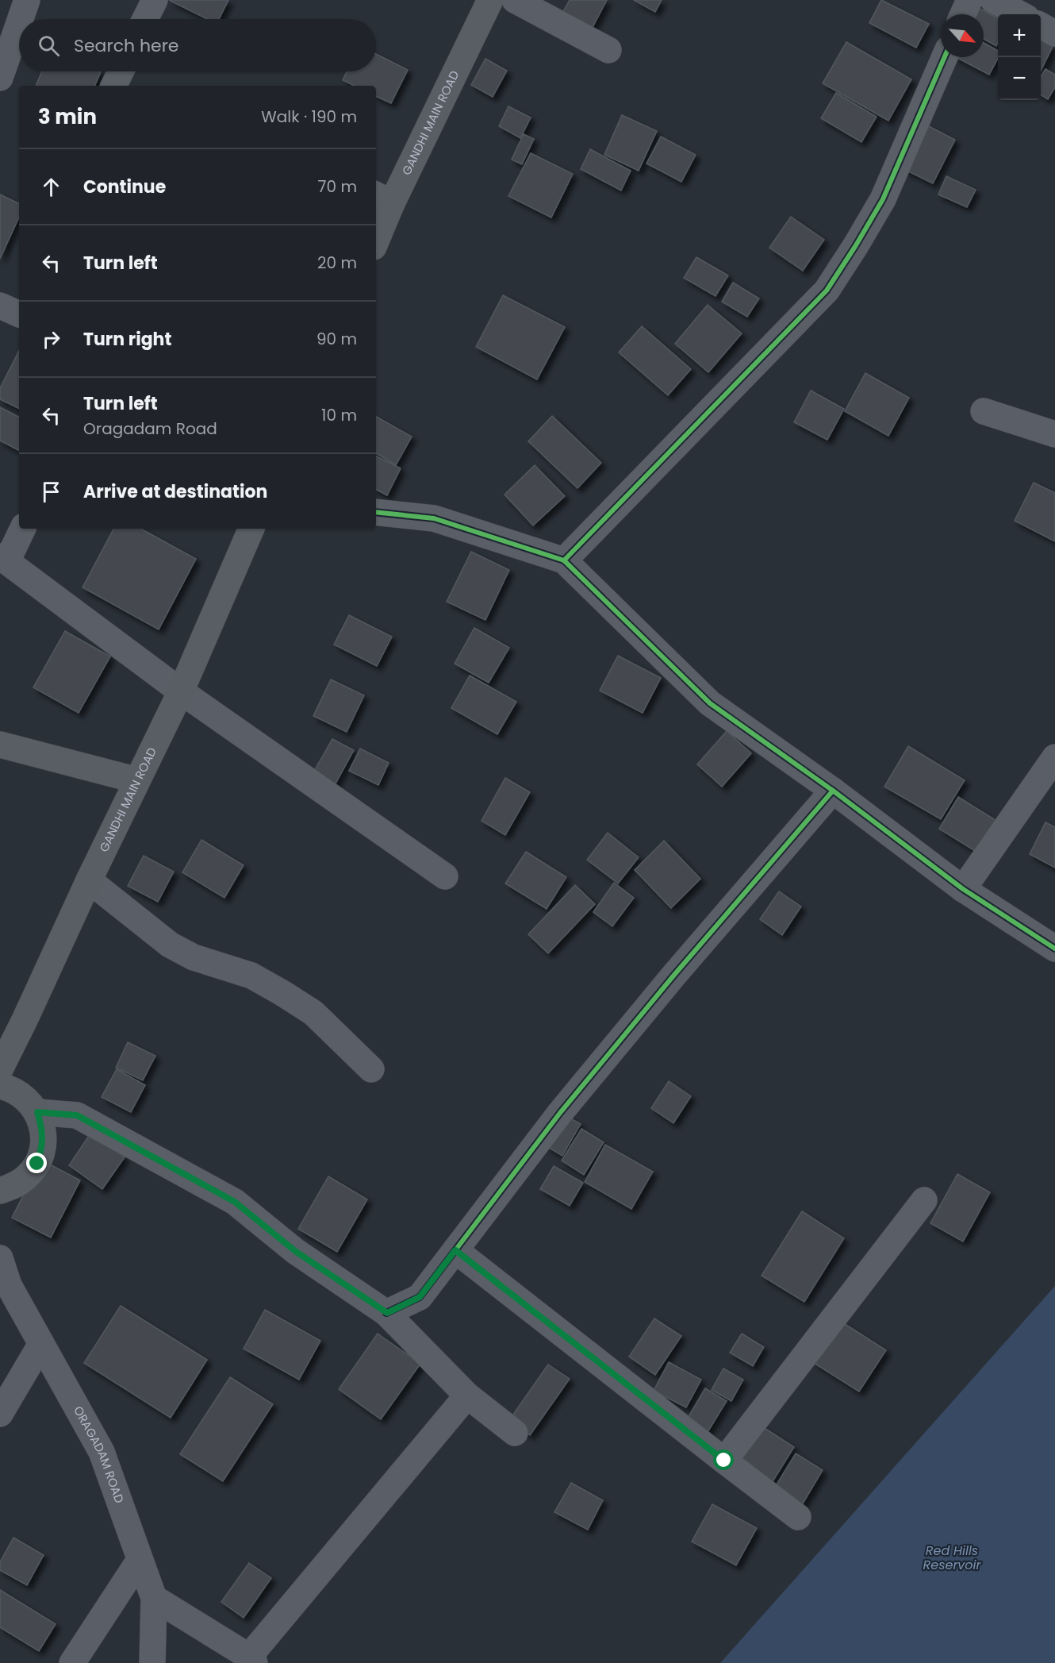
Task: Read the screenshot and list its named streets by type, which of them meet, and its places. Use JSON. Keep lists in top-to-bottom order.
{
  "streets": {
    "street": ["GANDHI MAIN ROAD", "ORAGADAM ROAD"]
  },
  "water": ["Red Hills Reservoir"],
  "north": "bottom right",
  "page": {
    "map_buttons": ["+", "−"],
    "search": "Search here",
    "heading": ["3 min", "Walk · 190 m"],
    "list": [
      ["Continue", "70 m"],
      ["Turn left", "20 m"],
      ["Turn right", "90 m"],
      ["Turn left", "Oragadam Road", "10 m"],
      "Arrive at destination"
    ]
  }
}
